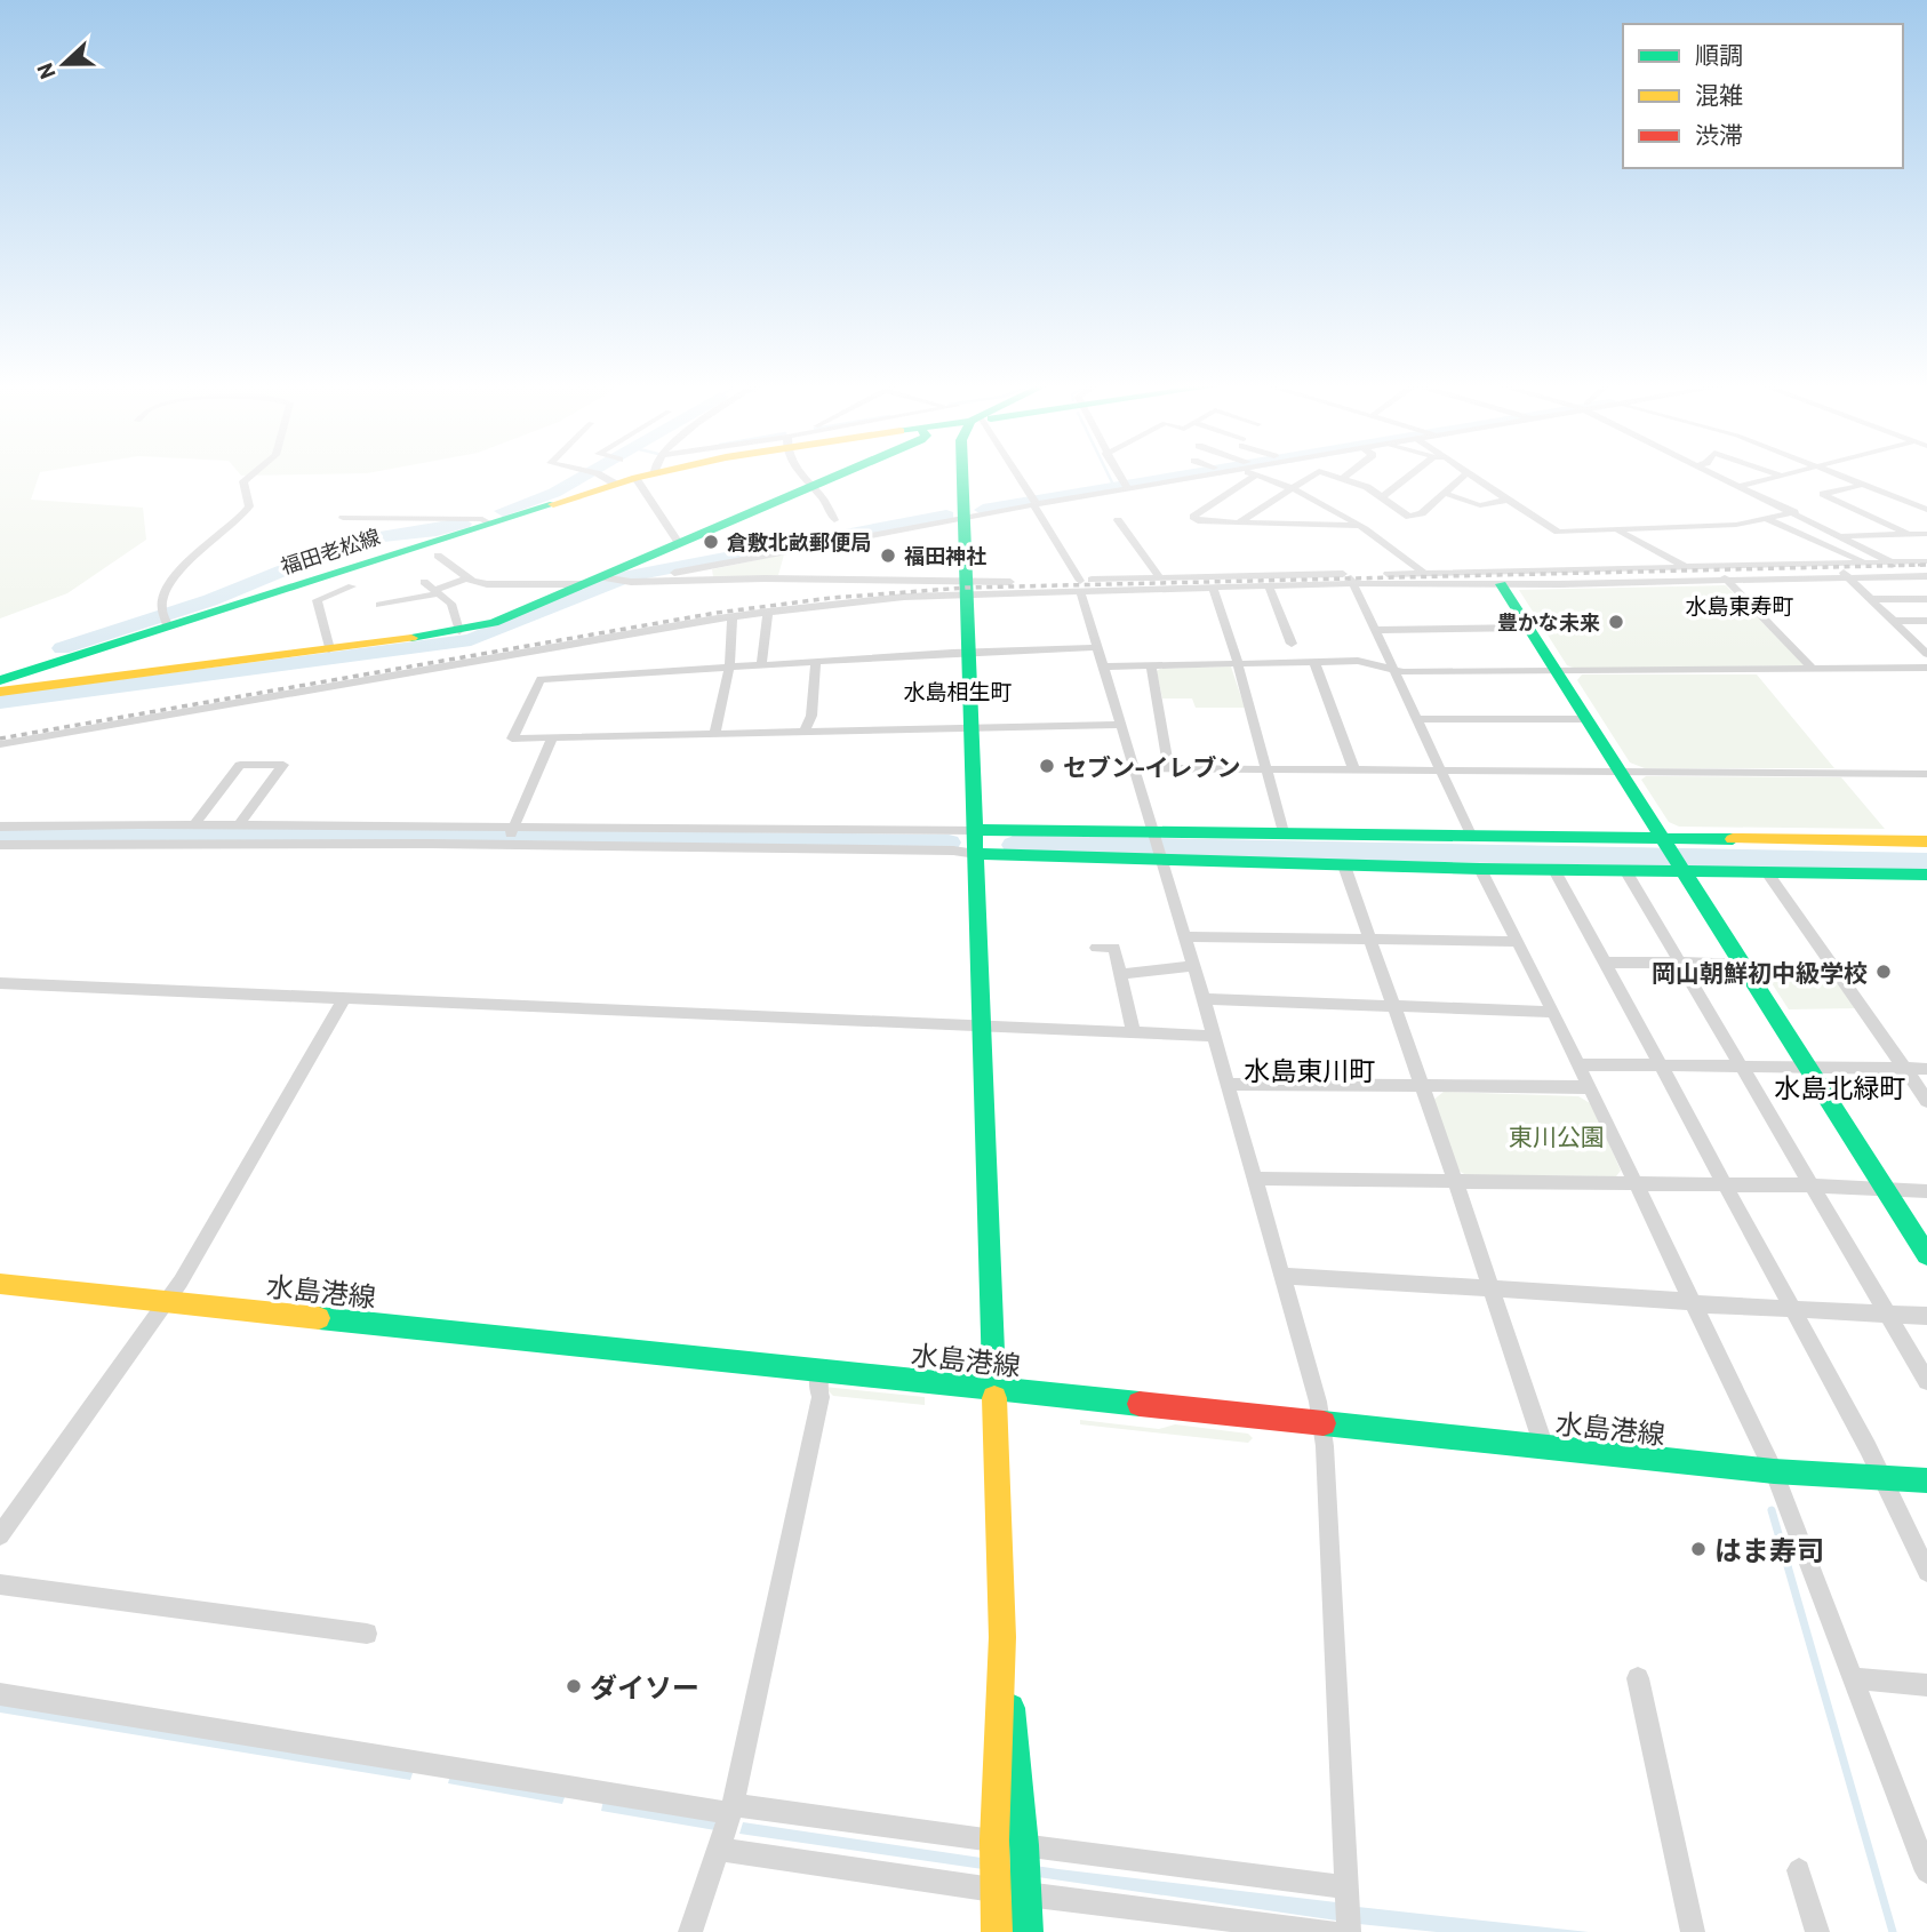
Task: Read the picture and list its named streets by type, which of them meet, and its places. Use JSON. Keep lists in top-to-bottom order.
{
  "streets": {
    "street": ["福田老松線", "水島港線"]
  },
  "districts": [
    "水島東寿町",
    "水島相生町",
    "水島東川町",
    "水島北緑町"
  ],
  "parks": ["東川公園"],
  "places": [
    "倉敷北畝郵便局",
    "福田神社",
    "豊かな未来",
    "セブン-イレブン",
    "岡山朝鮮初中級学校",
    "はま寿司",
    "ダイソー"
  ],
  "legend": ["順調", "混雑", "渋滞"],
  "north": "left"
}
